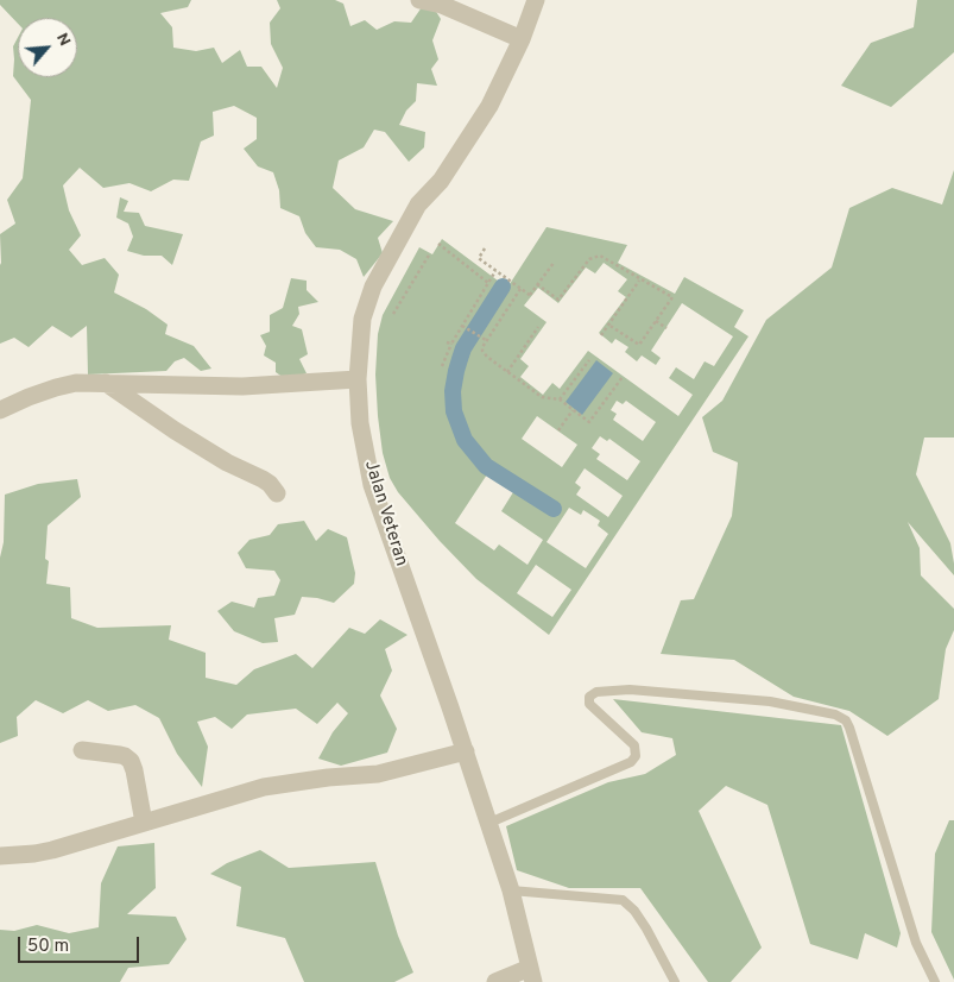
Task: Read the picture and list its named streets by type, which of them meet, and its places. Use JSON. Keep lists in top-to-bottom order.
{
  "streets": {
    "street": ["Jalan Veteran"]
  },
  "scale_bar": "50 m",
  "north": "top right"
}
